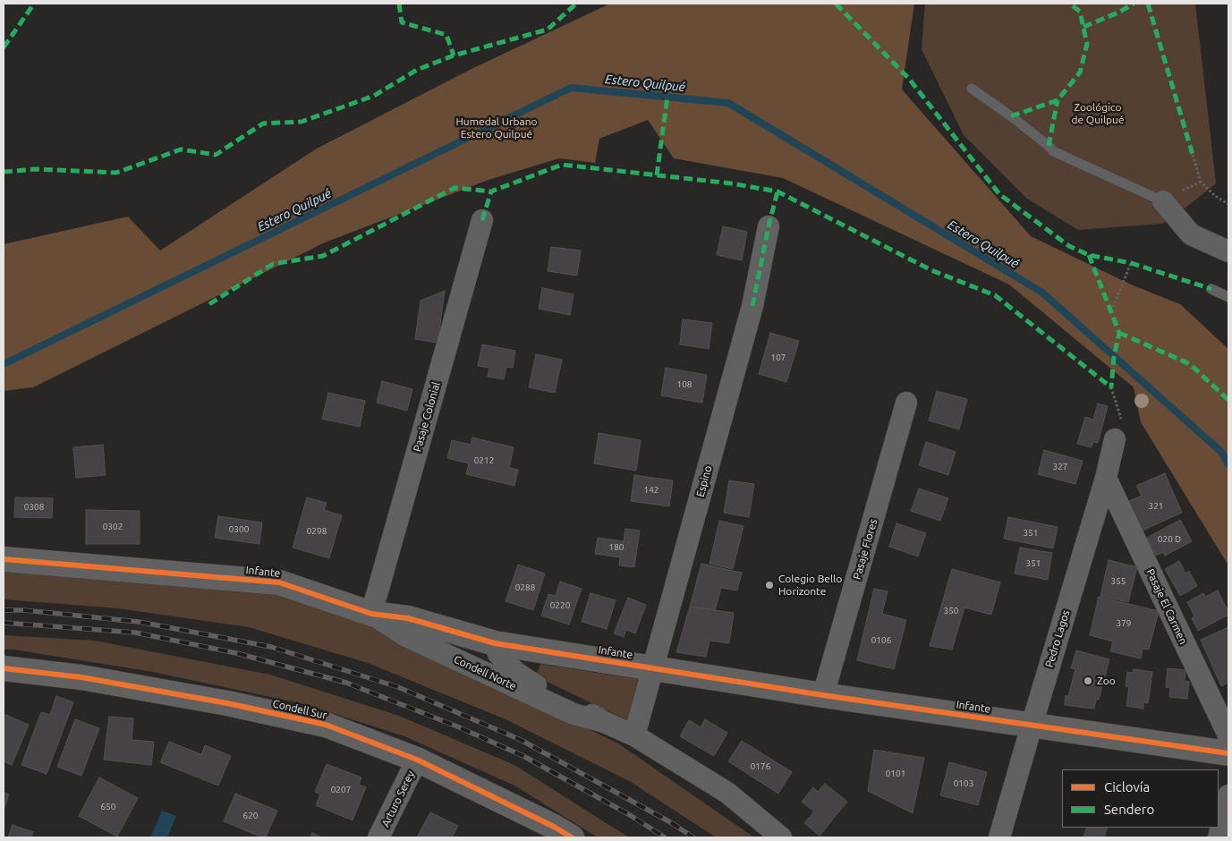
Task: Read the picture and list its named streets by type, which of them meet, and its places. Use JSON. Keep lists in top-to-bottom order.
{
  "streets": {
    "street": [
      "Pasaje Colonial",
      "Espino",
      "Pasaje Flores",
      "Infante",
      "Pasaje El Carmen",
      "Pedro Lagos",
      "Condell Norte",
      "Condell Sur",
      "Arturo Serey"
    ]
  },
  "crossings": [
    ["Pasaje Colonial", "Infante"],
    ["Pasaje Colonial", "Condell Norte"],
    ["Espino", "Infante"],
    ["Espino", "Condell Norte"],
    ["Pasaje Flores", "Infante"],
    ["Infante", "Pedro Lagos"],
    ["Infante", "Condell Norte"],
    ["Pasaje El Carmen", "Pedro Lagos"],
    ["Condell Sur", "Arturo Serey"]
  ],
  "water": ["Estero Quilpué"],
  "parks": ["Zoológico de Quilpué", "Humedal Urbano Estero Quilpué"],
  "places": ["Colegio Bello Horizonte", "Zoo"],
  "house_numbers": [
    "107",
    "108",
    "0212",
    "327",
    "142",
    "321",
    "0308",
    "0302",
    "0300",
    "0298",
    "351",
    "020 D",
    "180",
    "351",
    "355",
    "0288",
    "0220",
    "350",
    "379",
    "0106",
    "0176",
    "0101",
    "0103",
    "0207",
    "650",
    "620"
  ],
  "legend": ["Ciclovía", "Sendero"]
}
